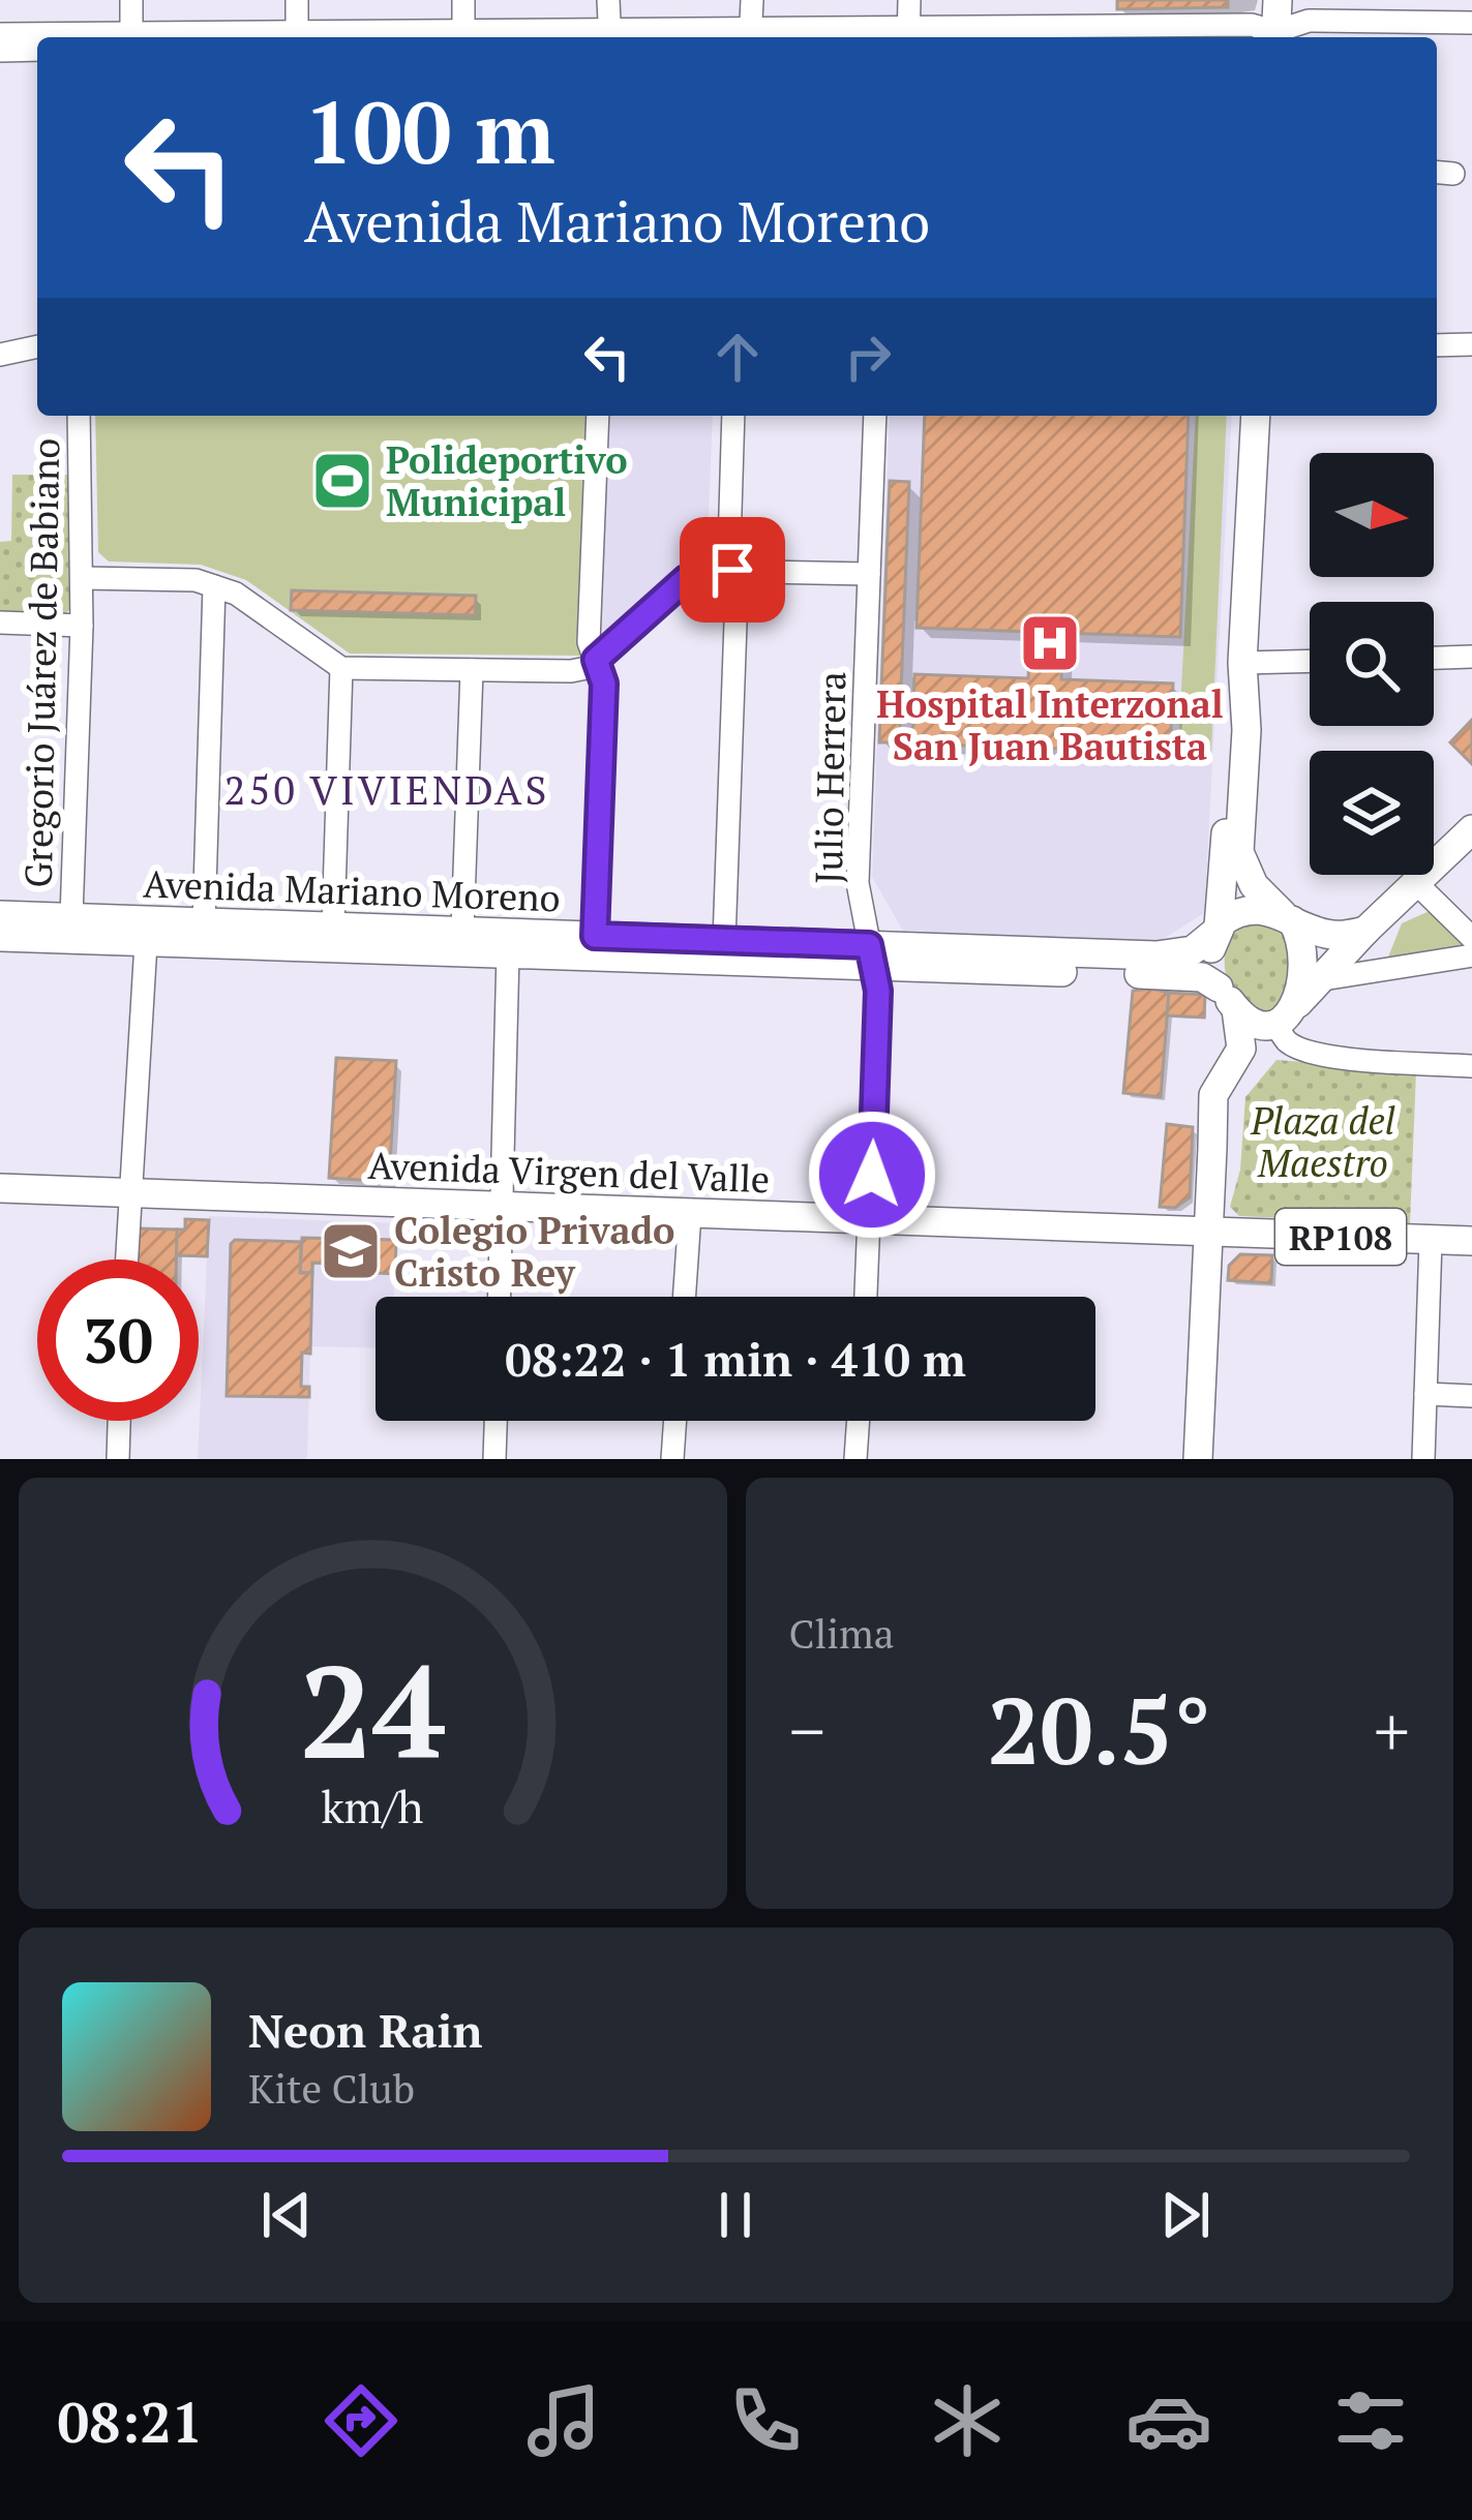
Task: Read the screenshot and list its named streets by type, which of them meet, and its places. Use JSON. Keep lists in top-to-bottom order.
{
  "streets": {
    "main road": ["Avenida Mariano Moreno", "Avenida Virgen del Valle", "RP108"],
    "street": ["Gregorio Juárez de Babiano", "Julio Herrera"]
  },
  "crossings": [
    ["Gregorio Juárez de Babiano", "Avenida Mariano Moreno"],
    ["Julio Herrera", "Avenida Mariano Moreno"],
    ["Julio Herrera", "Avenida Virgen del Valle"],
    ["Avenida Virgen del Valle", "RP108"]
  ],
  "districts": ["250 VIVIENDAS"],
  "parks": ["Plaza del Maestro"],
  "places": {
    "sports": ["Polideportivo Municipal"],
    "hospital": ["Hospital Interzonal San Juan Bautista"],
    "school or university": ["Colegio Privado Cristo Rey"]
  },
  "north": "right",
  "page": {
    "turn": ["100 m", "Avenida Mariano Moreno"],
    "limit": "30",
    "trip": "08:22 · 1 min · 410 m",
    "tile": "Clima",
    "heat": ["−", "20.5°", "+"],
    "song": ["Neon Rain", "Kite Club"],
    "tabs": "08:21",
    "gauge": ["24", "km/h"]
  }
}
